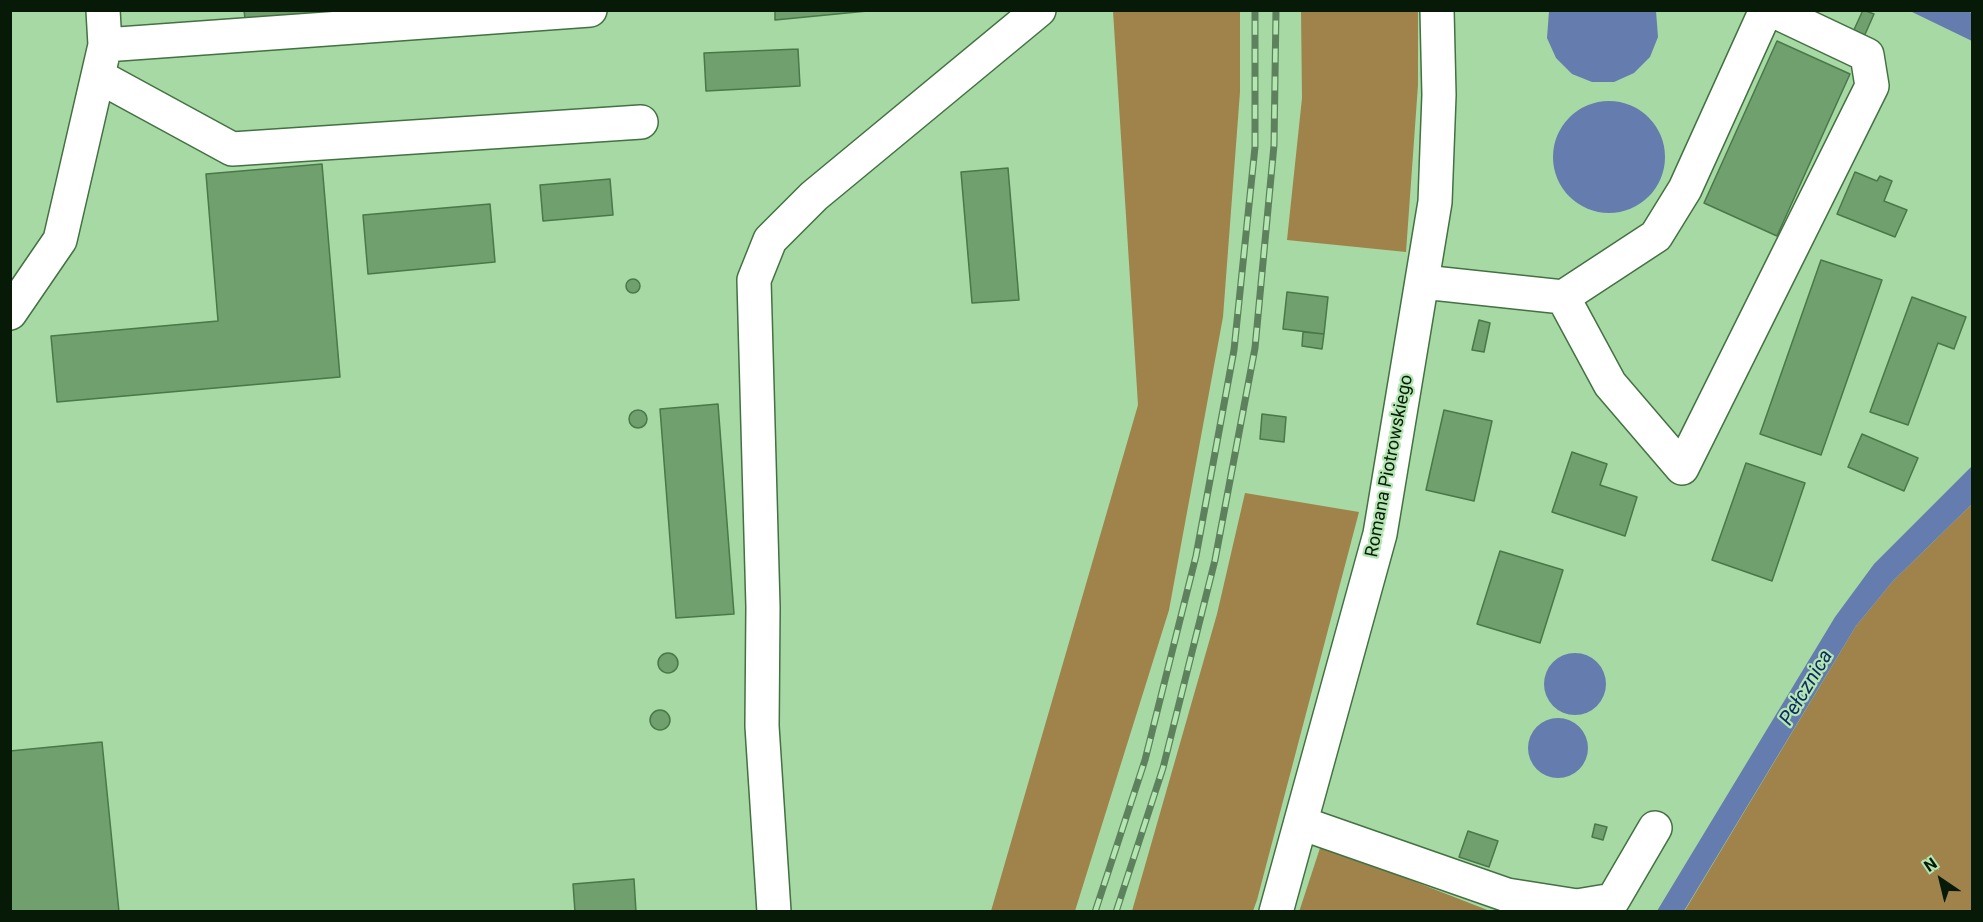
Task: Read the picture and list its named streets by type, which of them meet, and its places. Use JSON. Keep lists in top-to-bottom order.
{
  "streets": {
    "street": ["Romana Piotrowskiego"]
  },
  "water": ["Pełcznica"],
  "north": "top left"
}
